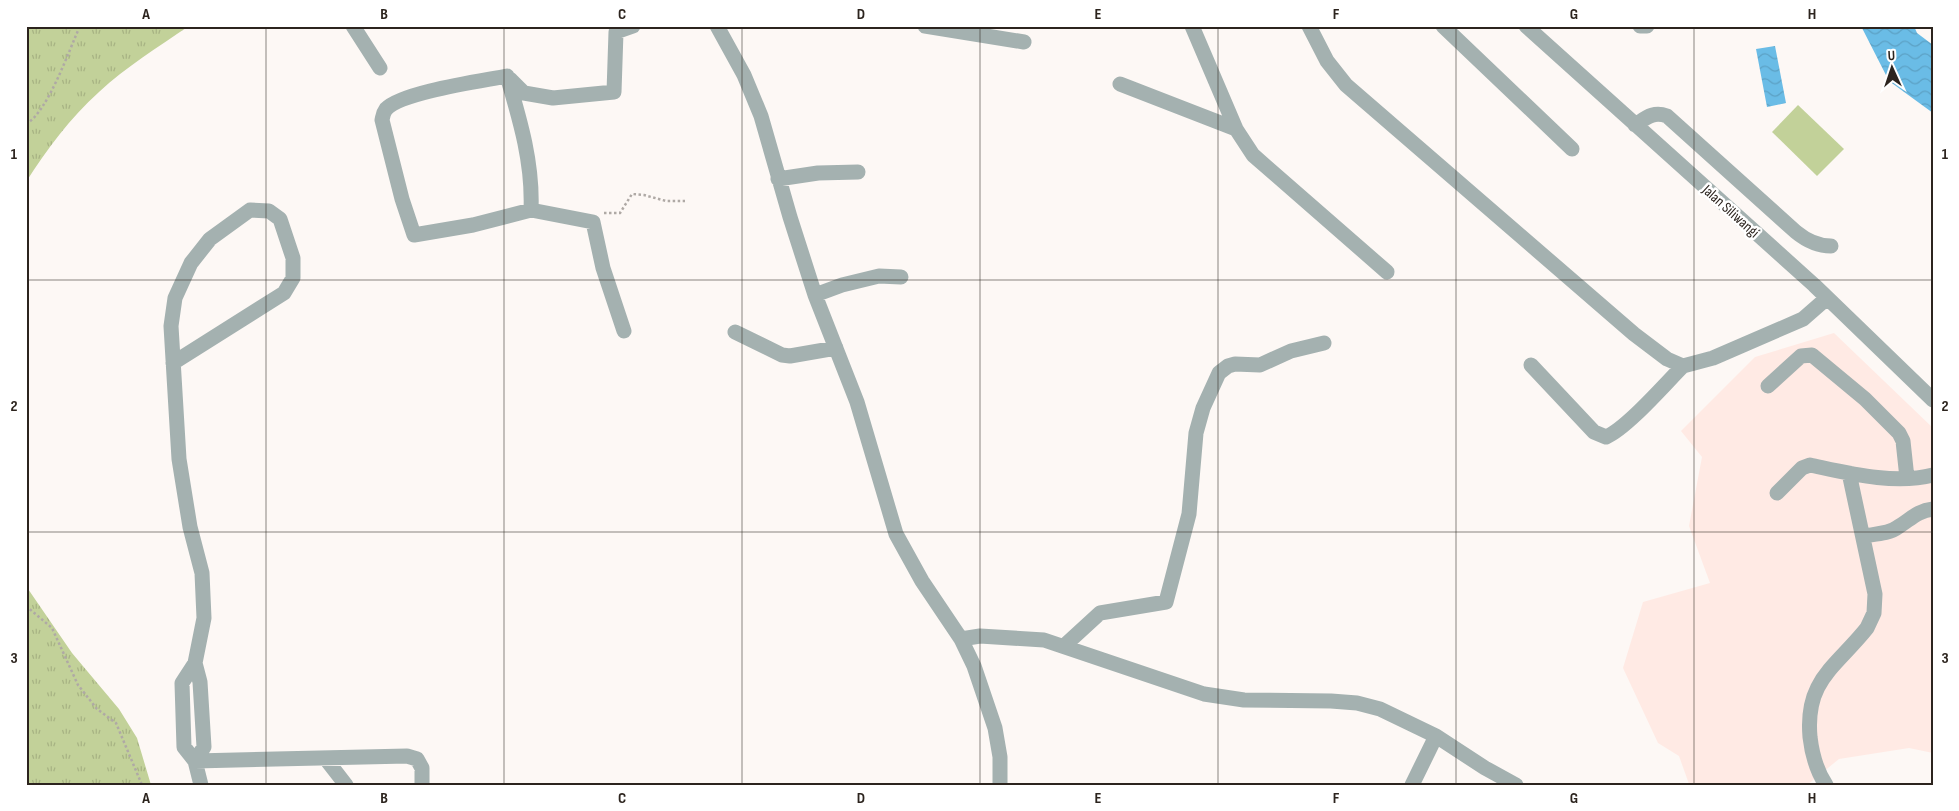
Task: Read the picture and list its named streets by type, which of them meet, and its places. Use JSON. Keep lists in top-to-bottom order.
{
  "streets": {
    "street": ["Jalan Siliwangi"]
  },
  "north": "top",
  "grid": {
    "columns": [
      "A",
      "B",
      "C",
      "D",
      "E",
      "F",
      "G",
      "H"
    ],
    "rows": ["1", "2", "3"]
  }
}
